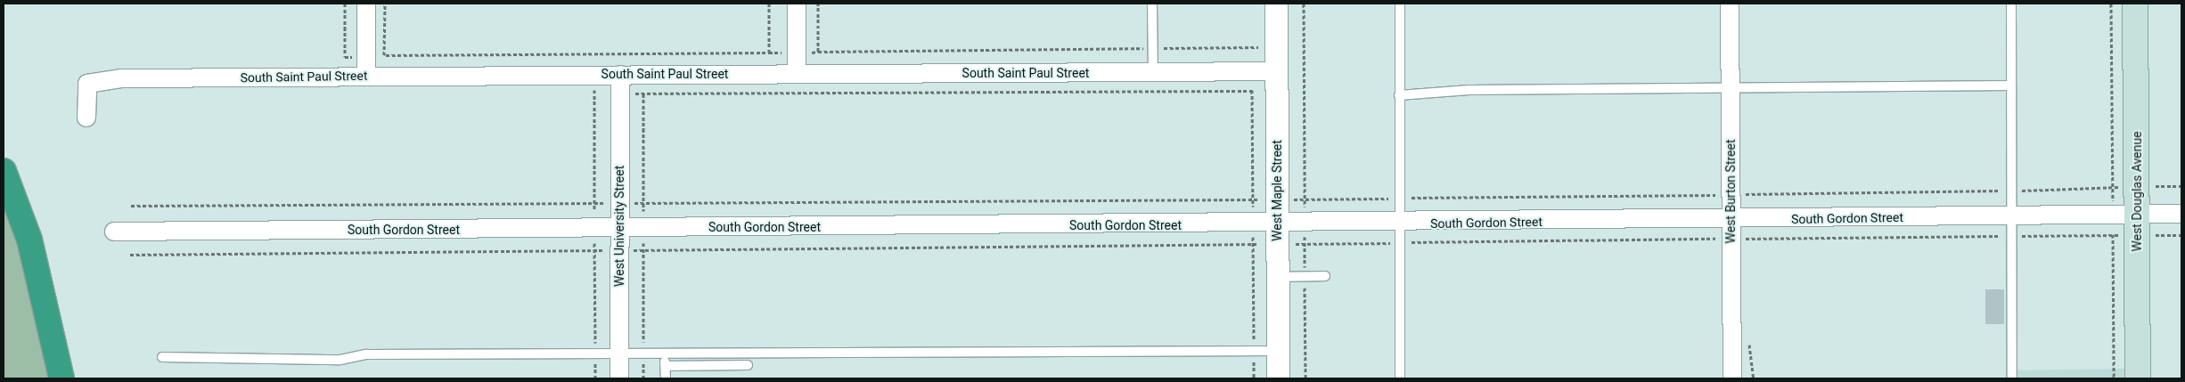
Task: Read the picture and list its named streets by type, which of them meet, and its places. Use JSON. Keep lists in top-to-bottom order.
{
  "streets": {
    "main road": ["West Douglas Avenue"],
    "street": [
      "South Saint Paul Street",
      "West Maple Street",
      "West Burton Street",
      "South Gordon Street",
      "West University Street"
    ]
  },
  "crossings": [
    ["South Saint Paul Street", "West Maple Street"],
    ["South Saint Paul Street", "West University Street"],
    ["West Maple Street", "South Gordon Street"],
    ["West Burton Street", "South Gordon Street"],
    ["West Douglas Avenue", "South Gordon Street"],
    ["South Gordon Street", "West University Street"]
  ]
}
